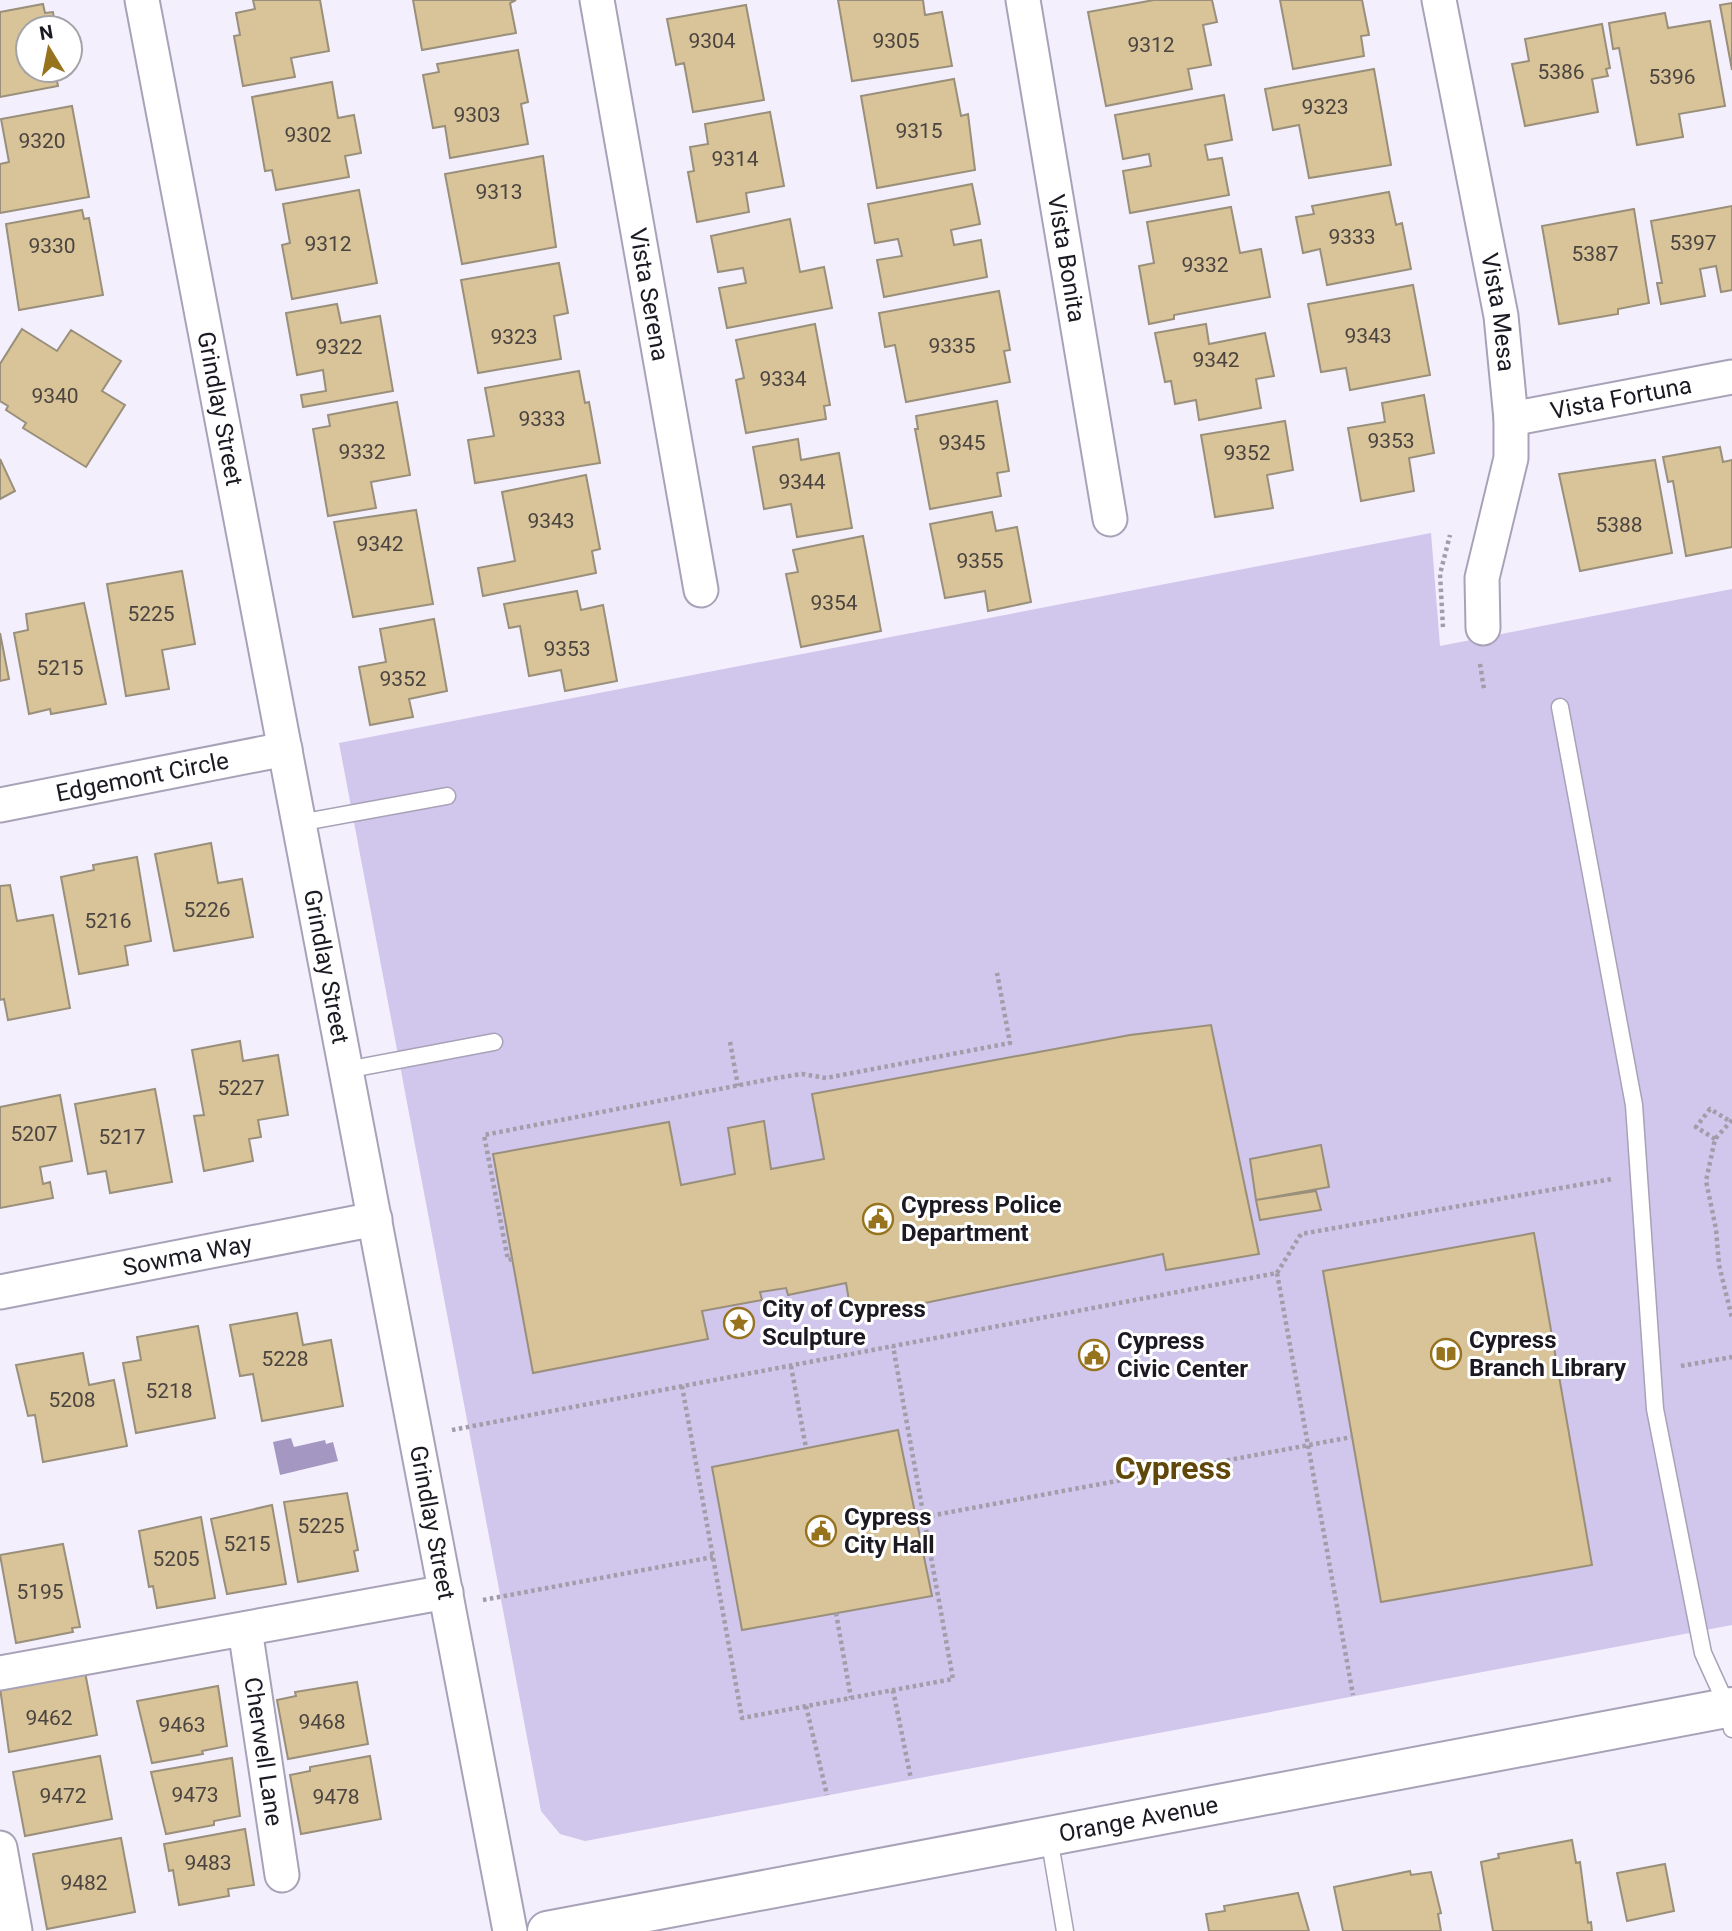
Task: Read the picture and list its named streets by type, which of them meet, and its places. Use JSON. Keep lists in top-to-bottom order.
{
  "streets": {
    "main road": ["Orange Avenue"],
    "street": [
      "Vista Bonita",
      "Vista Serena",
      "Vista Mesa",
      "Vista Fortuna",
      "Grindlay Street",
      "Edgemont Circle",
      "Sowma Way",
      "Cherwell Lane"
    ]
  },
  "crossings": [
    ["Vista Mesa", "Vista Fortuna"],
    ["Grindlay Street", "Edgemont Circle"],
    ["Grindlay Street", "Sowma Way"]
  ],
  "districts": ["Cypress"],
  "places": {
    "public building": ["Cypress Police Department", "Cypress Civic Center", "Cypress City Hall"],
    "place": ["City of Cypress Sculpture"],
    "library": ["Cypress Branch Library"]
  },
  "house_numbers": [
    "9304",
    "9305",
    "9312",
    "5386",
    "5396",
    "9323",
    "9303",
    "9315",
    "9302",
    "9320",
    "9314",
    "9313",
    "9333",
    "5397",
    "9312",
    "9330",
    "5387",
    "9332",
    "9343",
    "9323",
    "9335",
    "9322",
    "9342",
    "9334",
    "9340",
    "9333",
    "9353",
    "9345",
    "9332",
    "9352",
    "9344",
    "9343",
    "5388",
    "9342",
    "9355",
    "9354",
    "5225",
    "9353",
    "5215",
    "9352",
    "5226",
    "5216",
    "5227",
    "5207",
    "5217",
    "5228",
    "5218",
    "5208",
    "5225",
    "5215",
    "5205",
    "5195",
    "9462",
    "9468",
    "9463",
    "9473",
    "9472",
    "9478",
    "9483",
    "9482"
  ],
  "north": "top"
}
